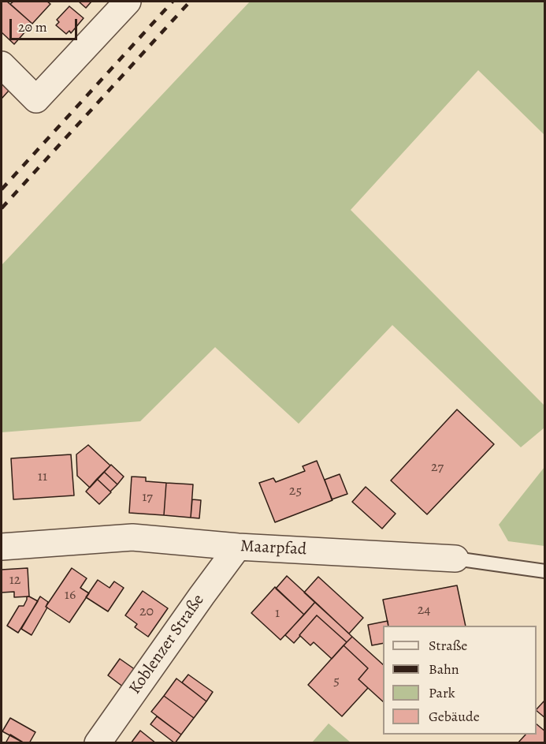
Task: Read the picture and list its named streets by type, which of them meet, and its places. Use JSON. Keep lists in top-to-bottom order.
{
  "streets": {
    "street": ["Maarpfad", "Koblenzer Straße"]
  },
  "crossings": [
    ["Maarpfad", "Koblenzer Straße"]
  ],
  "house_numbers": [
    "27",
    "11",
    "25",
    "17",
    "12",
    "16",
    "24",
    "20",
    "1",
    "5"
  ],
  "legend": [
    "Straße",
    "Bahn",
    "Park",
    "Gebäude"
  ],
  "scale_bar": "20 m"
}
